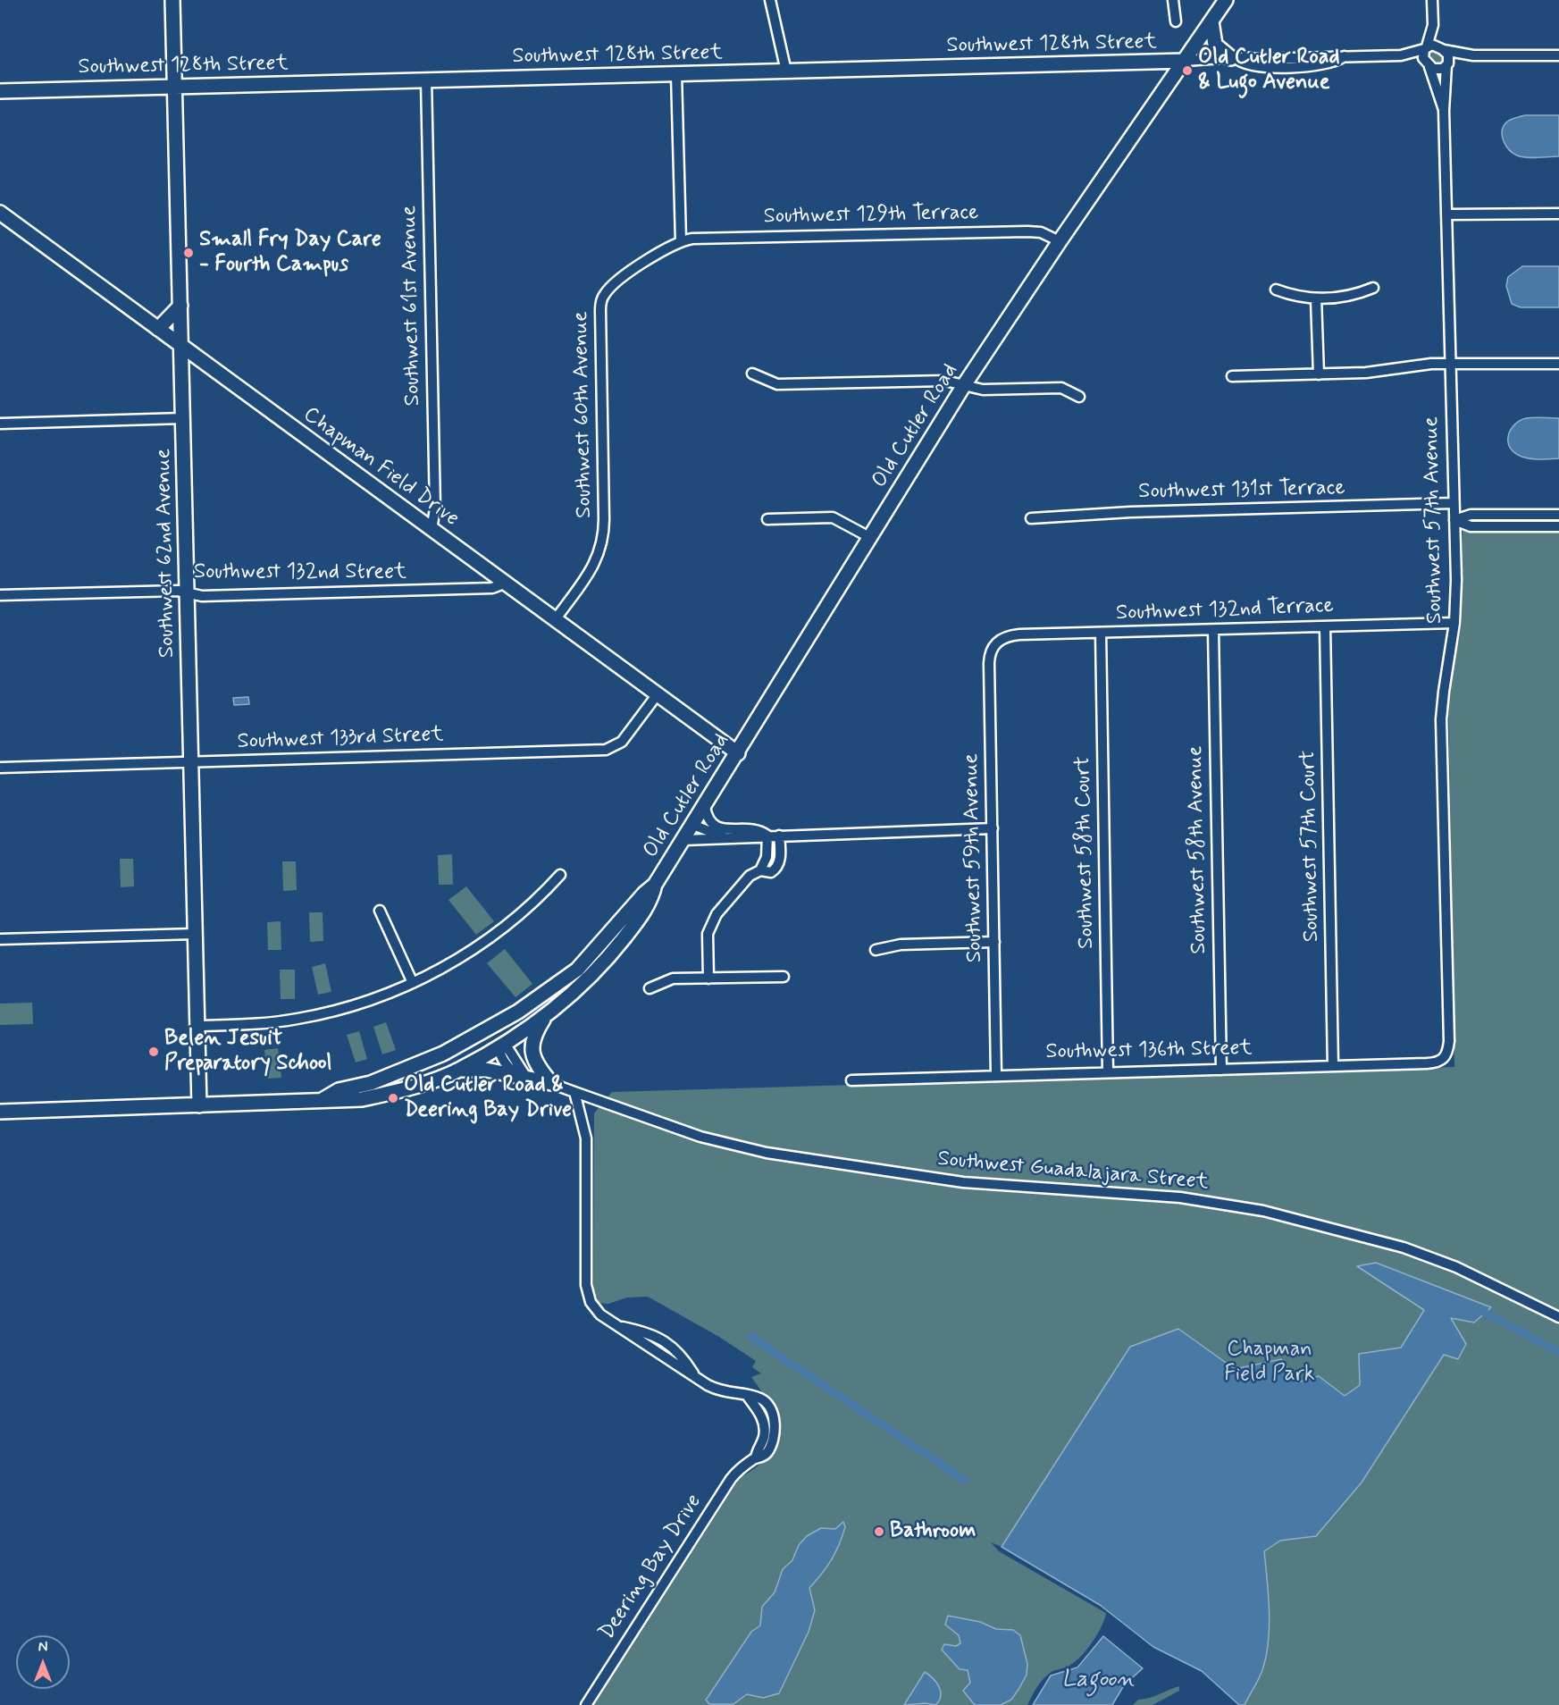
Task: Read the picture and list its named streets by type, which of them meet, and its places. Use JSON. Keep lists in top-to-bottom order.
{
  "streets": {
    "street": [
      "Southwest 128th Street",
      "Southwest 129th Terrace",
      "Southwest 61st Avenue",
      "Southwest 60th Avenue",
      "Old Cutler Road",
      "Chapman Field Drive",
      "Southwest 131st Terrace",
      "Southwest 57th Avenue",
      "Southwest 62nd Avenue",
      "Southwest 132nd Street",
      "Southwest 132nd Terrace",
      "Southwest 133rd Street",
      "Southwest 57th Court",
      "Southwest 58th Avenue",
      "Southwest 58th Court",
      "Southwest 59th Avenue",
      "Southwest 136th Street",
      "Southwest Guadalajara Street",
      "Deering Bay Drive"
    ]
  },
  "crossings": [
    ["Southwest 128th Street", "Southwest 61st Avenue"],
    ["Southwest 128th Street", "Old Cutler Road"],
    ["Southwest 128th Street", "Southwest 57th Avenue"],
    ["Southwest 128th Street", "Southwest 62nd Avenue"],
    ["Southwest 129th Terrace", "Southwest 60th Avenue"],
    ["Southwest 129th Terrace", "Old Cutler Road"],
    ["Southwest 61st Avenue", "Chapman Field Drive"],
    ["Southwest 60th Avenue", "Chapman Field Drive"],
    ["Old Cutler Road", "Chapman Field Drive"],
    ["Chapman Field Drive", "Southwest 62nd Avenue"],
    ["Chapman Field Drive", "Southwest 132nd Street"],
    ["Chapman Field Drive", "Southwest 133rd Street"],
    ["Southwest 131st Terrace", "Southwest 57th Avenue"],
    ["Southwest 57th Avenue", "Southwest 132nd Terrace"],
    ["Southwest 57th Avenue", "Southwest 136th Street"],
    ["Southwest 62nd Avenue", "Southwest 132nd Street"],
    ["Southwest 62nd Avenue", "Southwest 133rd Street"],
    ["Southwest 132nd Terrace", "Southwest 57th Court"],
    ["Southwest 132nd Terrace", "Southwest 58th Avenue"],
    ["Southwest 132nd Terrace", "Southwest 58th Court"],
    ["Southwest 132nd Terrace", "Southwest 59th Avenue"],
    ["Southwest 57th Court", "Southwest 136th Street"],
    ["Southwest 58th Avenue", "Southwest 136th Street"],
    ["Southwest 58th Court", "Southwest 136th Street"],
    ["Southwest 59th Avenue", "Southwest 136th Street"],
    ["Southwest Guadalajara Street", "Deering Bay Drive"]
  ],
  "water": ["Lagoon"],
  "parks": ["Chapman Field Park"],
  "places": [
    "Old Cutler Road & Lugo Avenue",
    "Small Fry Day Care - Fourth Campus",
    "Belen Jesuit Preparatory School",
    "Old Cutler Road & Deering Bay Drive",
    "Bathroom"
  ],
  "north": "top"
}
